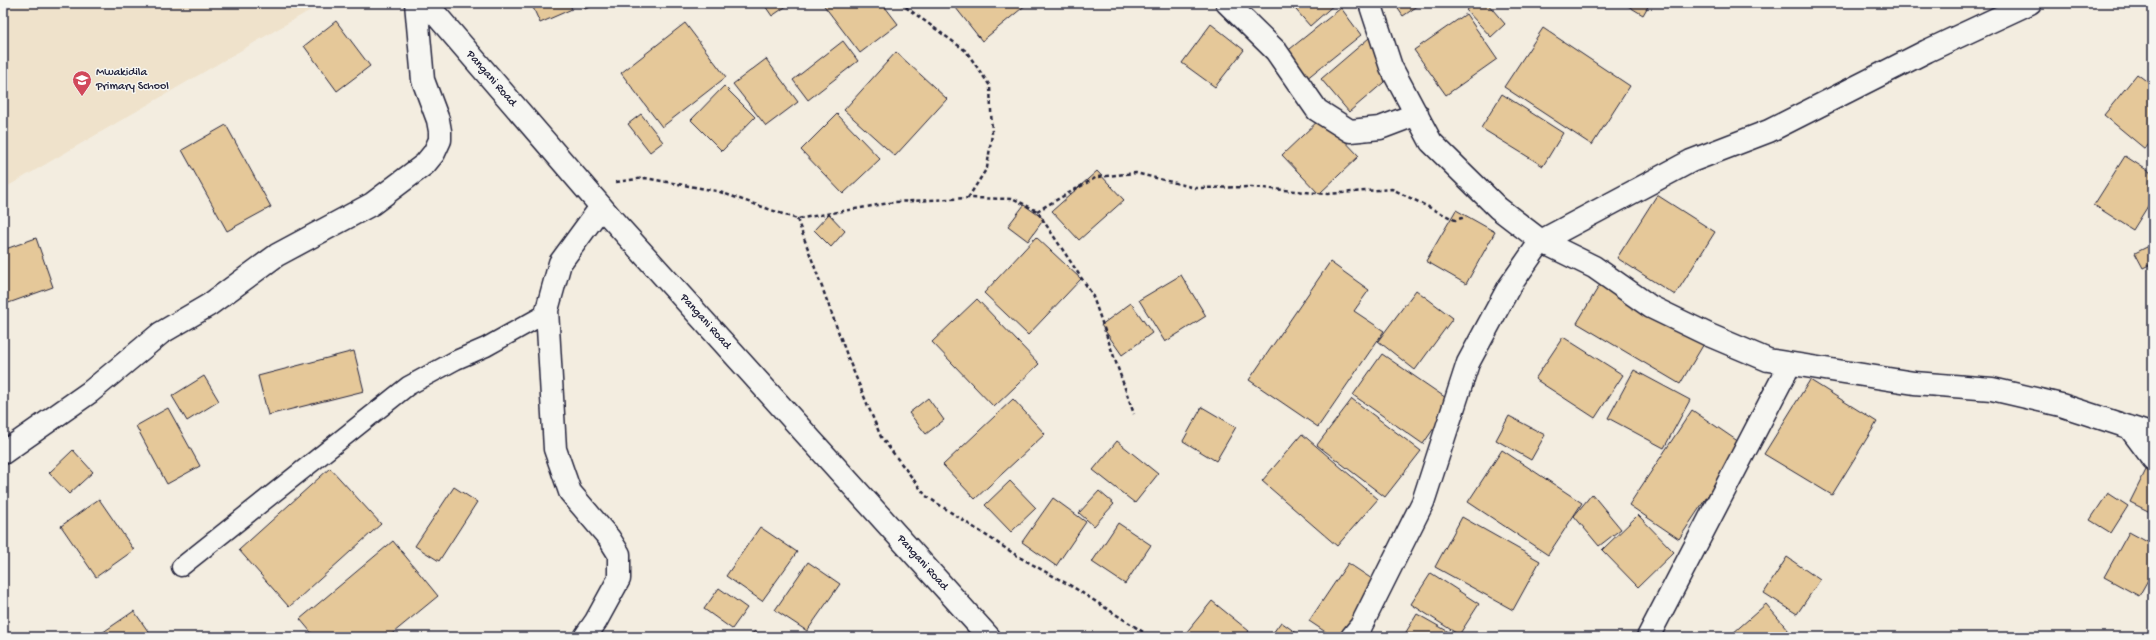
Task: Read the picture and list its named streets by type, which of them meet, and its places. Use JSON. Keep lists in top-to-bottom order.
{
  "streets": {
    "street": ["Pangani Road"]
  },
  "places": {
    "school or university": ["Mwakidila Primary School"]
  }
}
